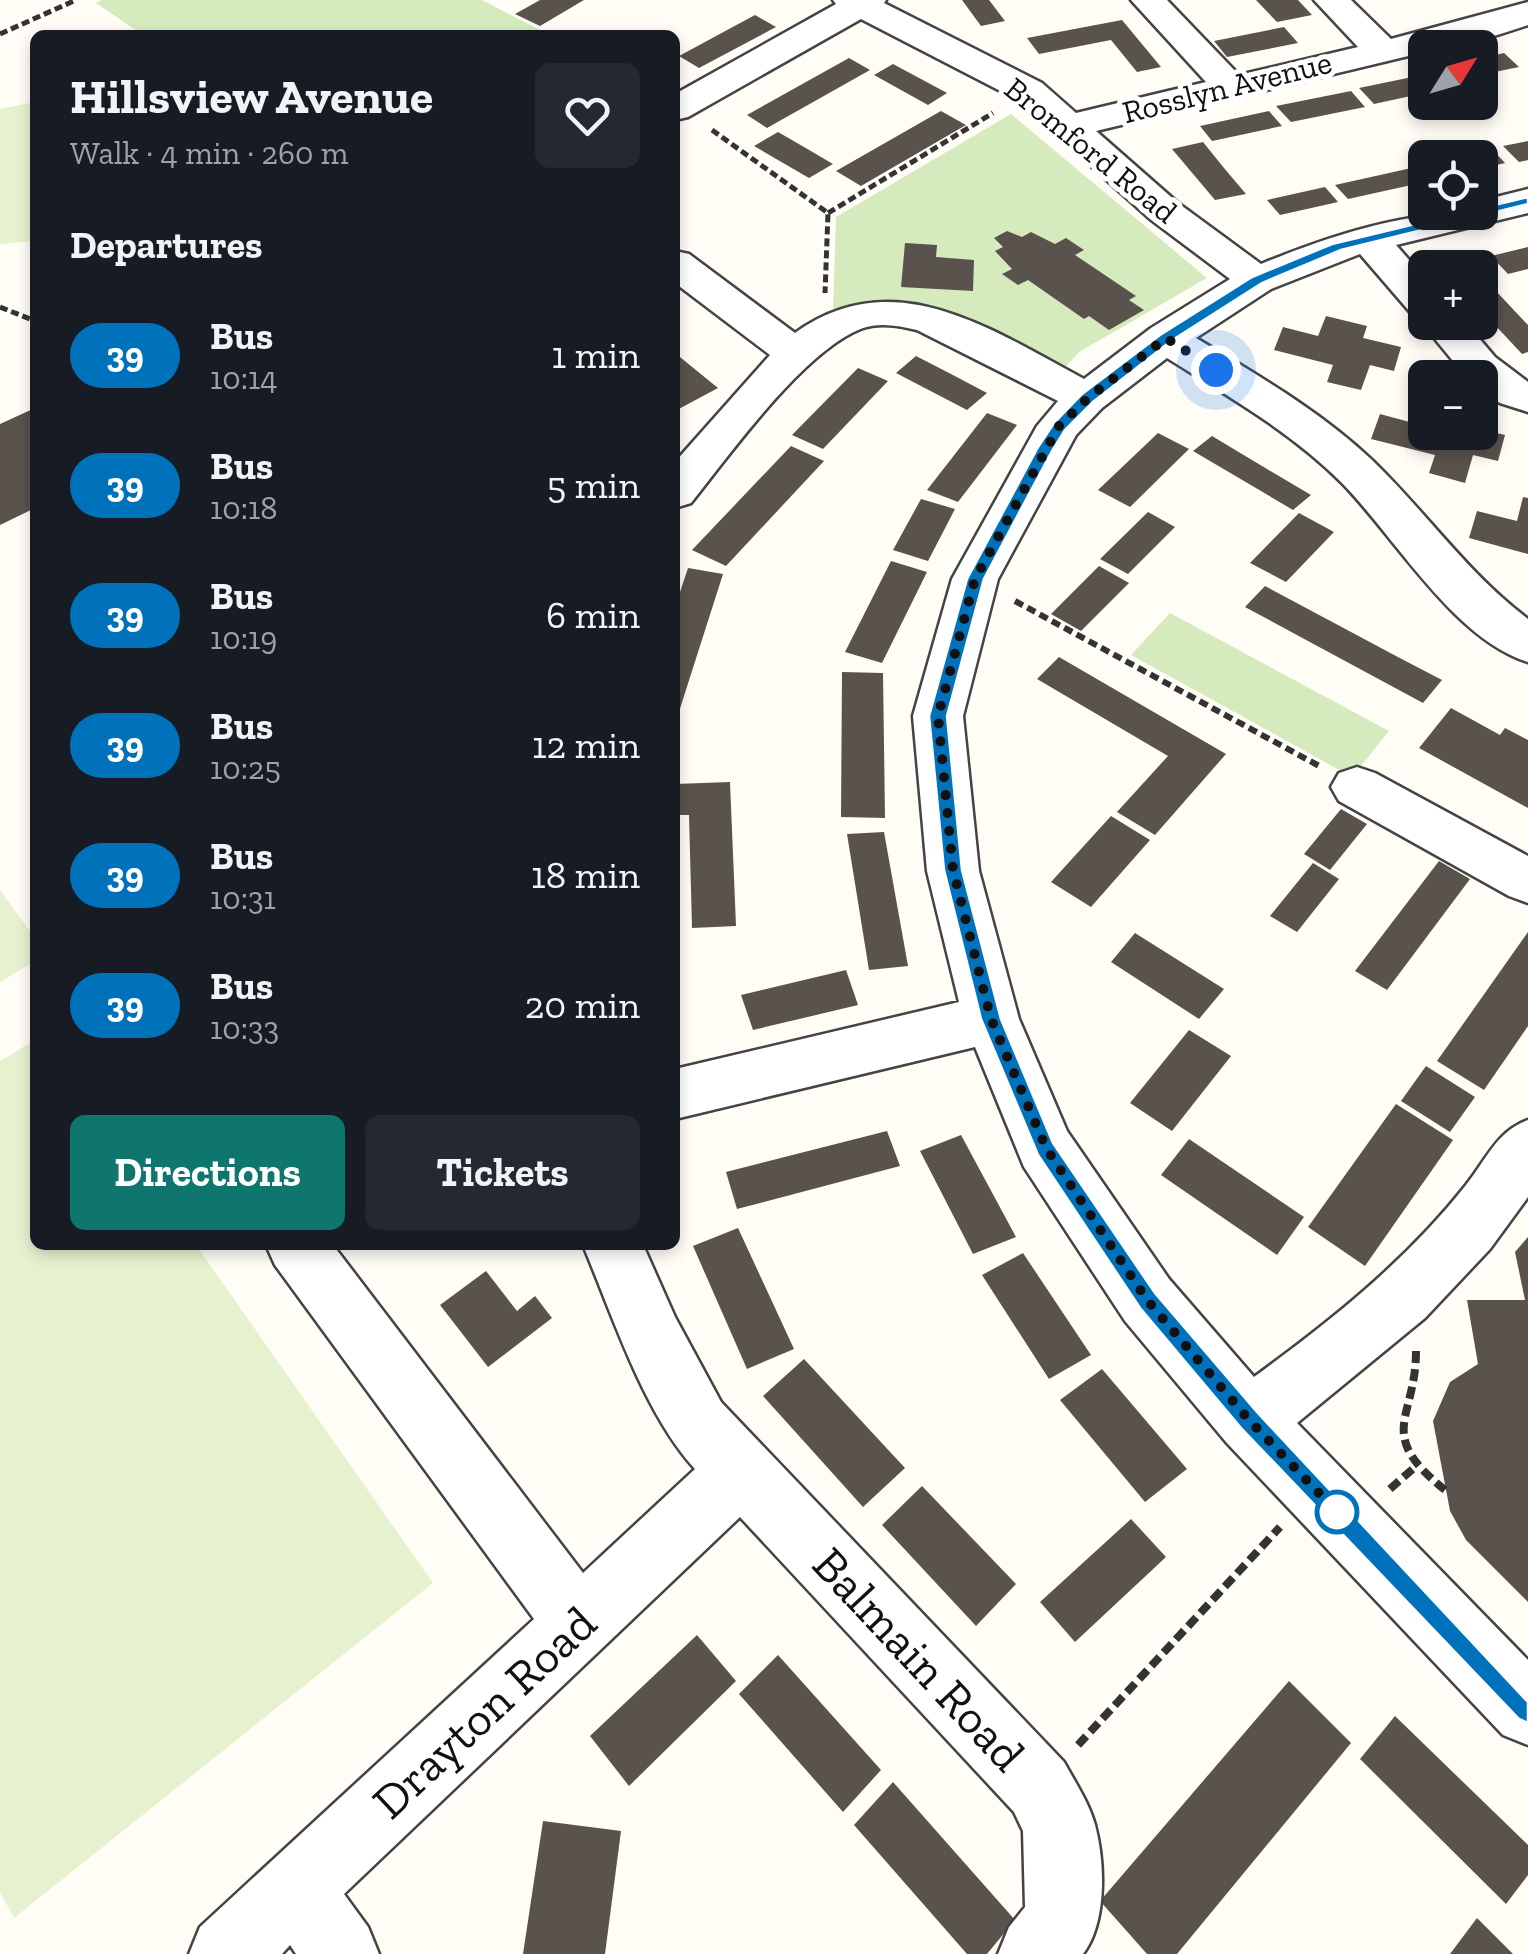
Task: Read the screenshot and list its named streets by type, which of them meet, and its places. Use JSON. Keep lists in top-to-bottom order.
{
  "streets": {
    "street": [
      "Rosslyn Avenue",
      "Bromford Road",
      "Balmain Road",
      "Drayton Road"
    ]
  },
  "crossings": [
    ["Rosslyn Avenue", "Bromford Road"],
    ["Balmain Road", "Drayton Road"]
  ],
  "lines": ["bus line 39"],
  "north": "top right",
  "page": {
    "map_buttons": ["+", "−"],
    "heading": [
      ["Hillsview Avenue", "Walk · 4 min · 260 m"],
      "Departures"
    ],
    "list": [
      {
        "mark": "39",
        "name": "Bus",
        "note": "10:14",
        "value": "1 min"
      },
      {
        "mark": "39",
        "name": "Bus",
        "note": "10:18",
        "value": "5 min"
      },
      {
        "mark": "39",
        "name": "Bus",
        "note": "10:19",
        "value": "6 min"
      },
      {
        "mark": "39",
        "name": "Bus",
        "note": "10:25",
        "value": "12 min"
      },
      {
        "mark": "39",
        "name": "Bus",
        "note": "10:31",
        "value": "18 min"
      },
      {
        "mark": "39",
        "name": "Bus",
        "note": "10:33",
        "value": "20 min"
      }
    ],
    "buttons": ["Directions", "Tickets"]
  }
}
